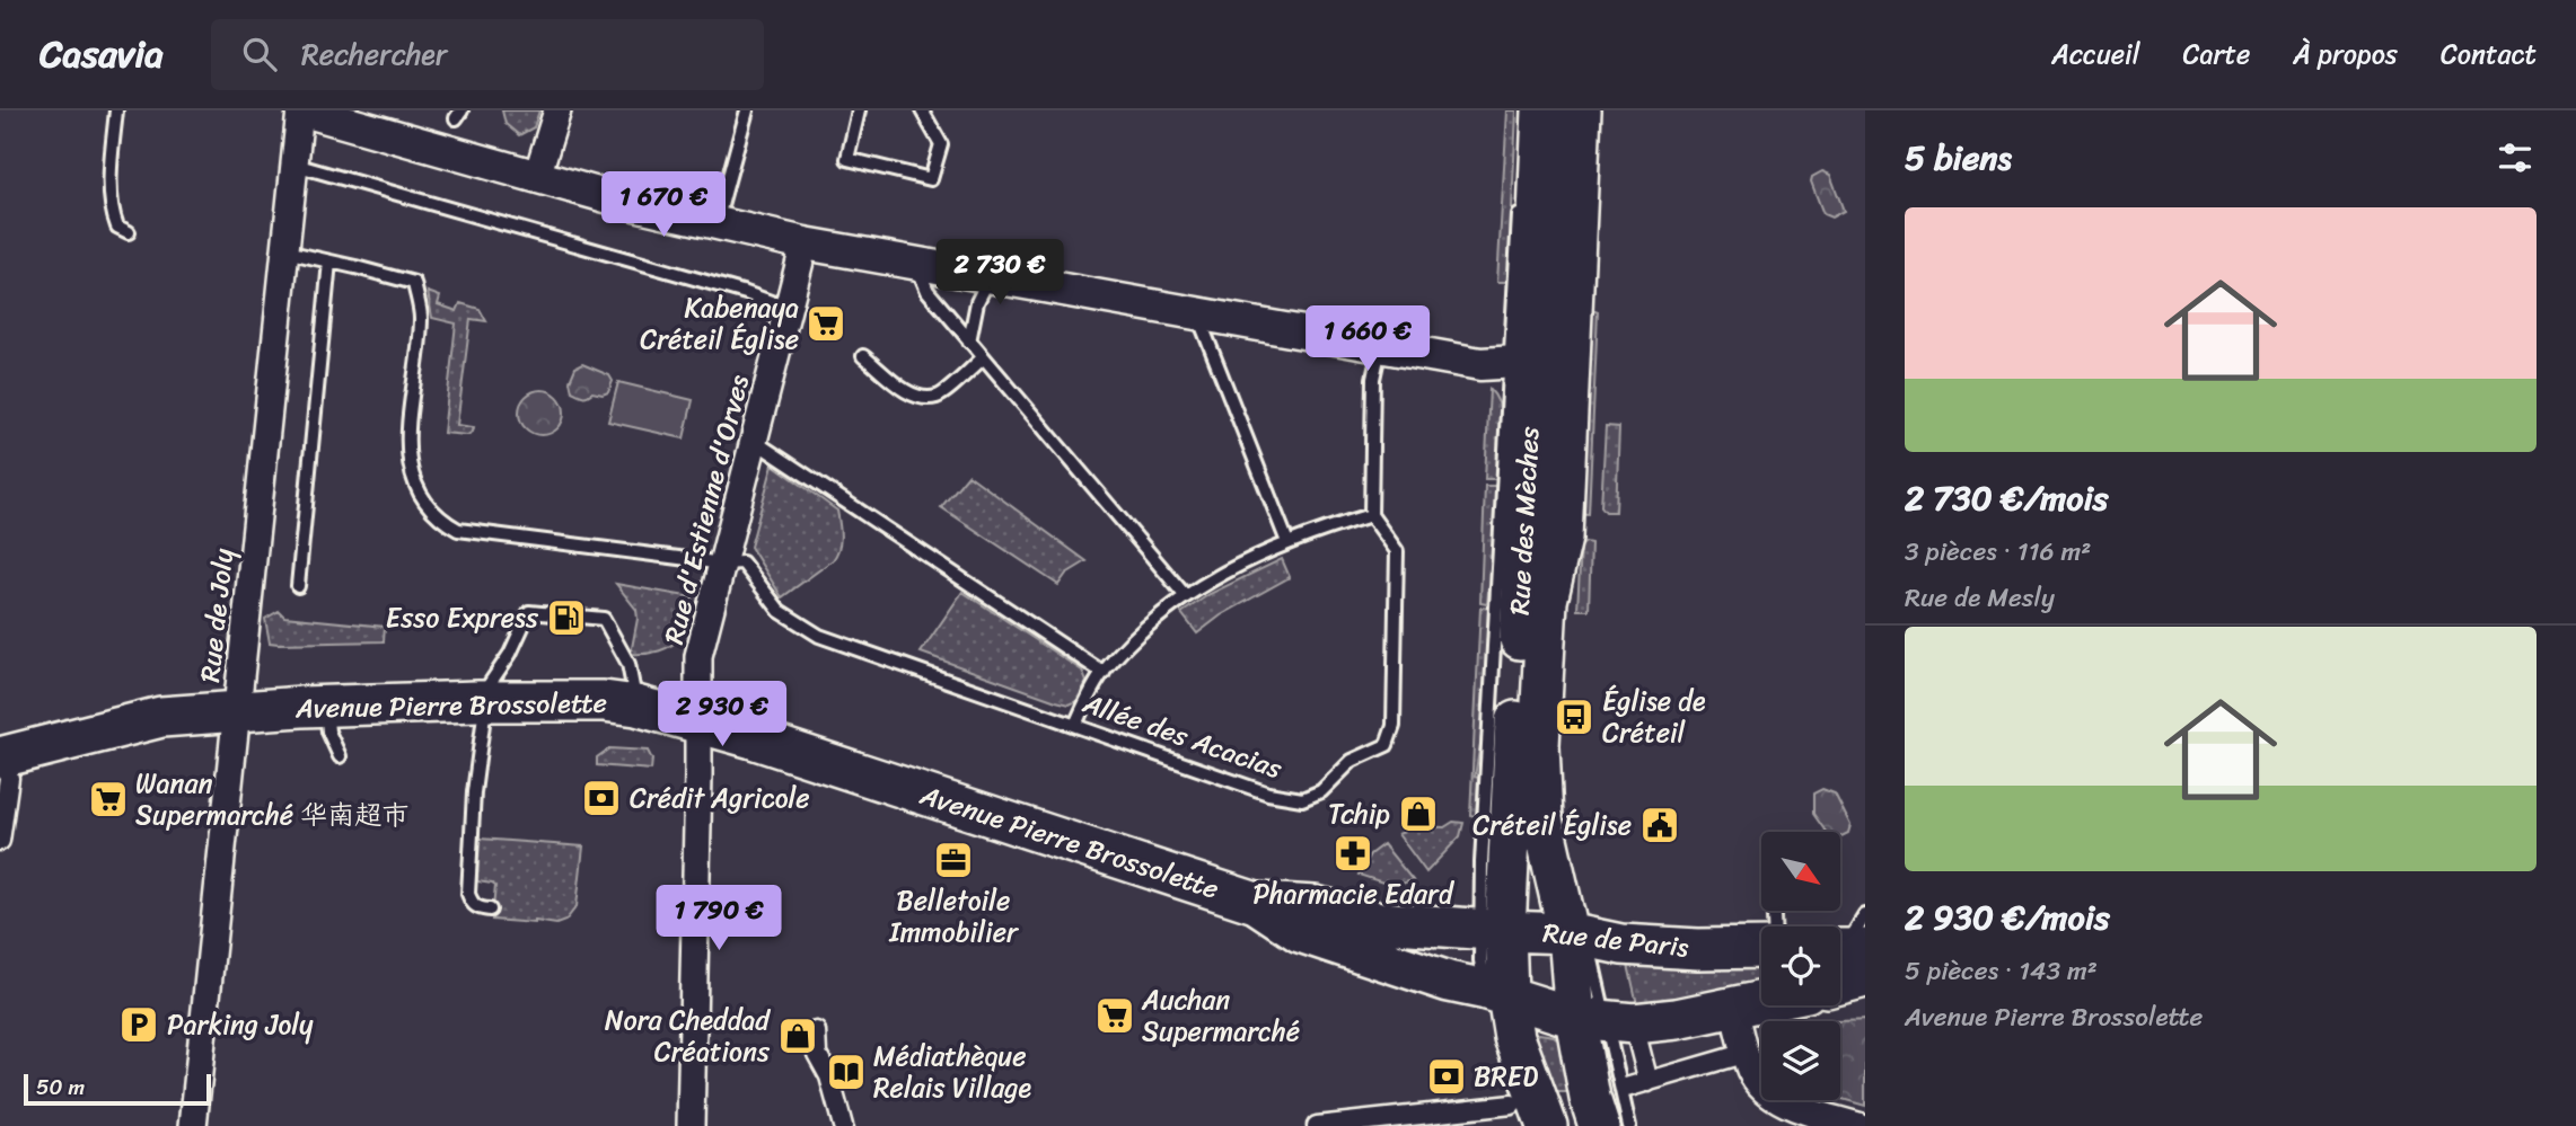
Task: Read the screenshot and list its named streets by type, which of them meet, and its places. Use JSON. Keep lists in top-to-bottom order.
{
  "streets": {
    "main road": ["Rue des Mèches", "Avenue Pierre Brossolette", "Rue de Paris"],
    "street": ["Rue d'Estienne d'Orves", "Rue de Joly"],
    "lane": ["Allée des Acacias"]
  },
  "crossings": [
    ["Rue d'Estienne d'Orves", "Avenue Pierre Brossolette"],
    ["Rue d'Estienne d'Orves", "Allée des Acacias"],
    ["Rue des Mèches", "Avenue Pierre Brossolette"],
    ["Rue des Mèches", "Rue de Paris"],
    ["Rue de Joly", "Avenue Pierre Brossolette"],
    ["Avenue Pierre Brossolette", "Rue de Paris"]
  ],
  "places": {
    "supermarket": ["Kabenaya Créteil Église", "Wanan Supermarché 华南超市", "Auchan Supermarché"],
    "fuel station": ["Esso Express"],
    "bus stop": ["Église de Créteil"],
    "bank": ["Crédit Agricole", "BRED"],
    "shop": ["Tchip", "Nora Cheddad Créations"],
    "public building": ["Créteil Église"],
    "pharmacy": ["Pharmacie Edard"],
    "office": ["Belletoile Immobilier"],
    "parking": ["Parking Joly"],
    "library": ["Médiathèque Relais Village"]
  },
  "scale_bar": "50 m",
  "north": "bottom right",
  "page": {
    "header": "Casavia",
    "search": "Rechercher",
    "nav": [
      "Accueil",
      "Carte",
      "À propos",
      "Contact"
    ],
    "heading": "5 biens",
    "price": [
      "1 670 €",
      "2 730 €",
      "1 660 €",
      "2 930 €",
      "1 790 €"
    ],
    "list": [
      {
        "name": "2 730 €/mois",
        "note": "3 pièces · 116 m² · Rue de Mesly"
      },
      {
        "name": "2 930 €/mois",
        "note": "5 pièces · 143 m² · Avenue Pierre Brossolette"
      }
    ],
    "scale": "50 m"
  }
}
